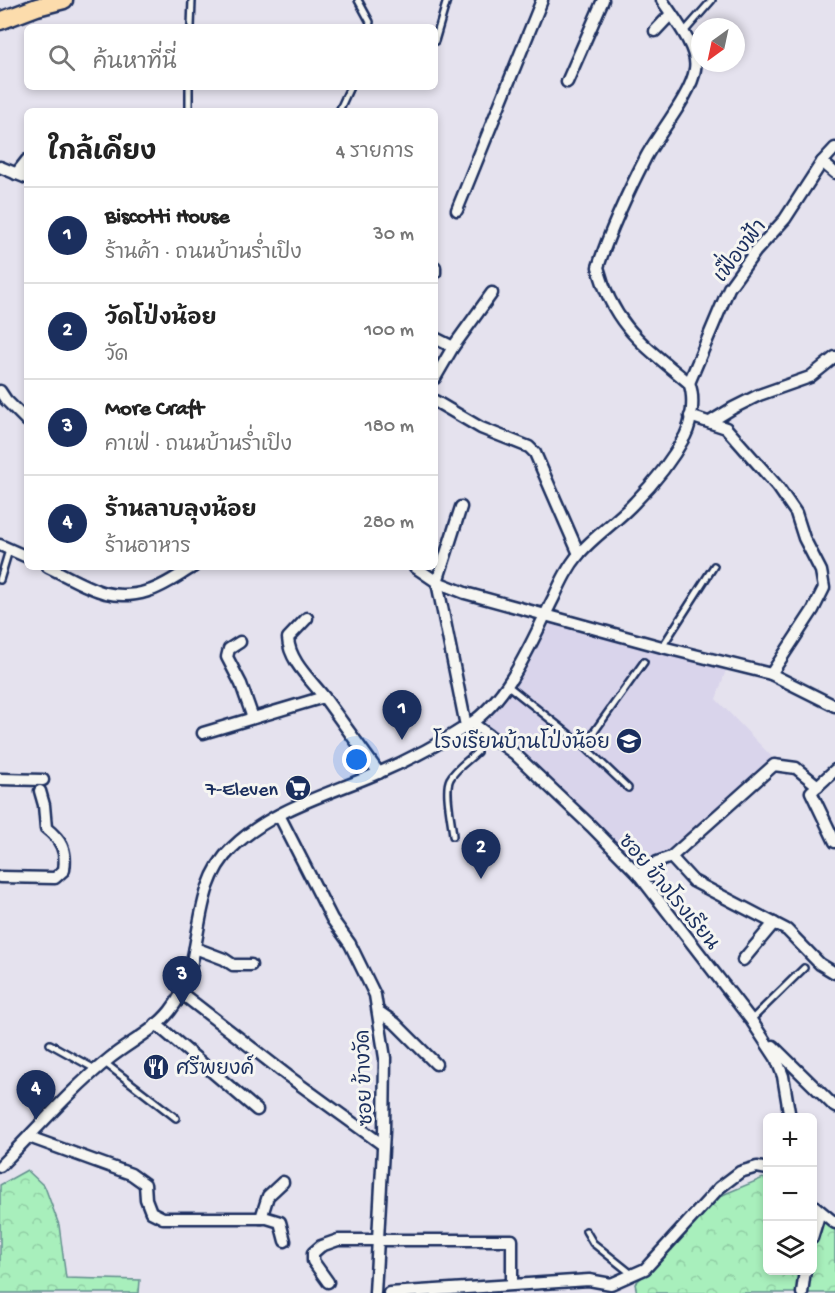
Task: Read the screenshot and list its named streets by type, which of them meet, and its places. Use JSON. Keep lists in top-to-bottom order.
{
  "streets": {
    "street": ["เฟื่องฟ้า", "ซอย ข้างโรงเรียน", "ซอย ข้างวัด"]
  },
  "places": {
    "school or university": ["โรงเรียนบ้านโป่งน้อย"],
    "supermarket": ["7-Eleven"],
    "restaurant": ["ศรีพยงค์"]
  },
  "north": "bottom left",
  "page": {
    "search": "ค้นหาที่นี่",
    "heading": ["ใกล้เคียง", "4 รายการ"],
    "list": [
      {
        "mark": "1",
        "name": "Biscotti House",
        "note": "ร้านค้า · ถนนบ้านร่ำเปิง",
        "value": "30 m"
      },
      {
        "mark": "2",
        "name": "วัดโป่งน้อย",
        "note": "วัด",
        "value": "100 m"
      },
      {
        "mark": "3",
        "name": "More Craft",
        "note": "คาเฟ่ · ถนนบ้านร่ำเปิง",
        "value": "180 m"
      },
      {
        "mark": "4",
        "name": "ร้านลาบลุงน้อย",
        "note": "ร้านอาหาร",
        "value": "280 m"
      }
    ],
    "pins": [
      "1",
      "2",
      "3",
      "4"
    ],
    "map_buttons": ["+", "−"]
  }
}
